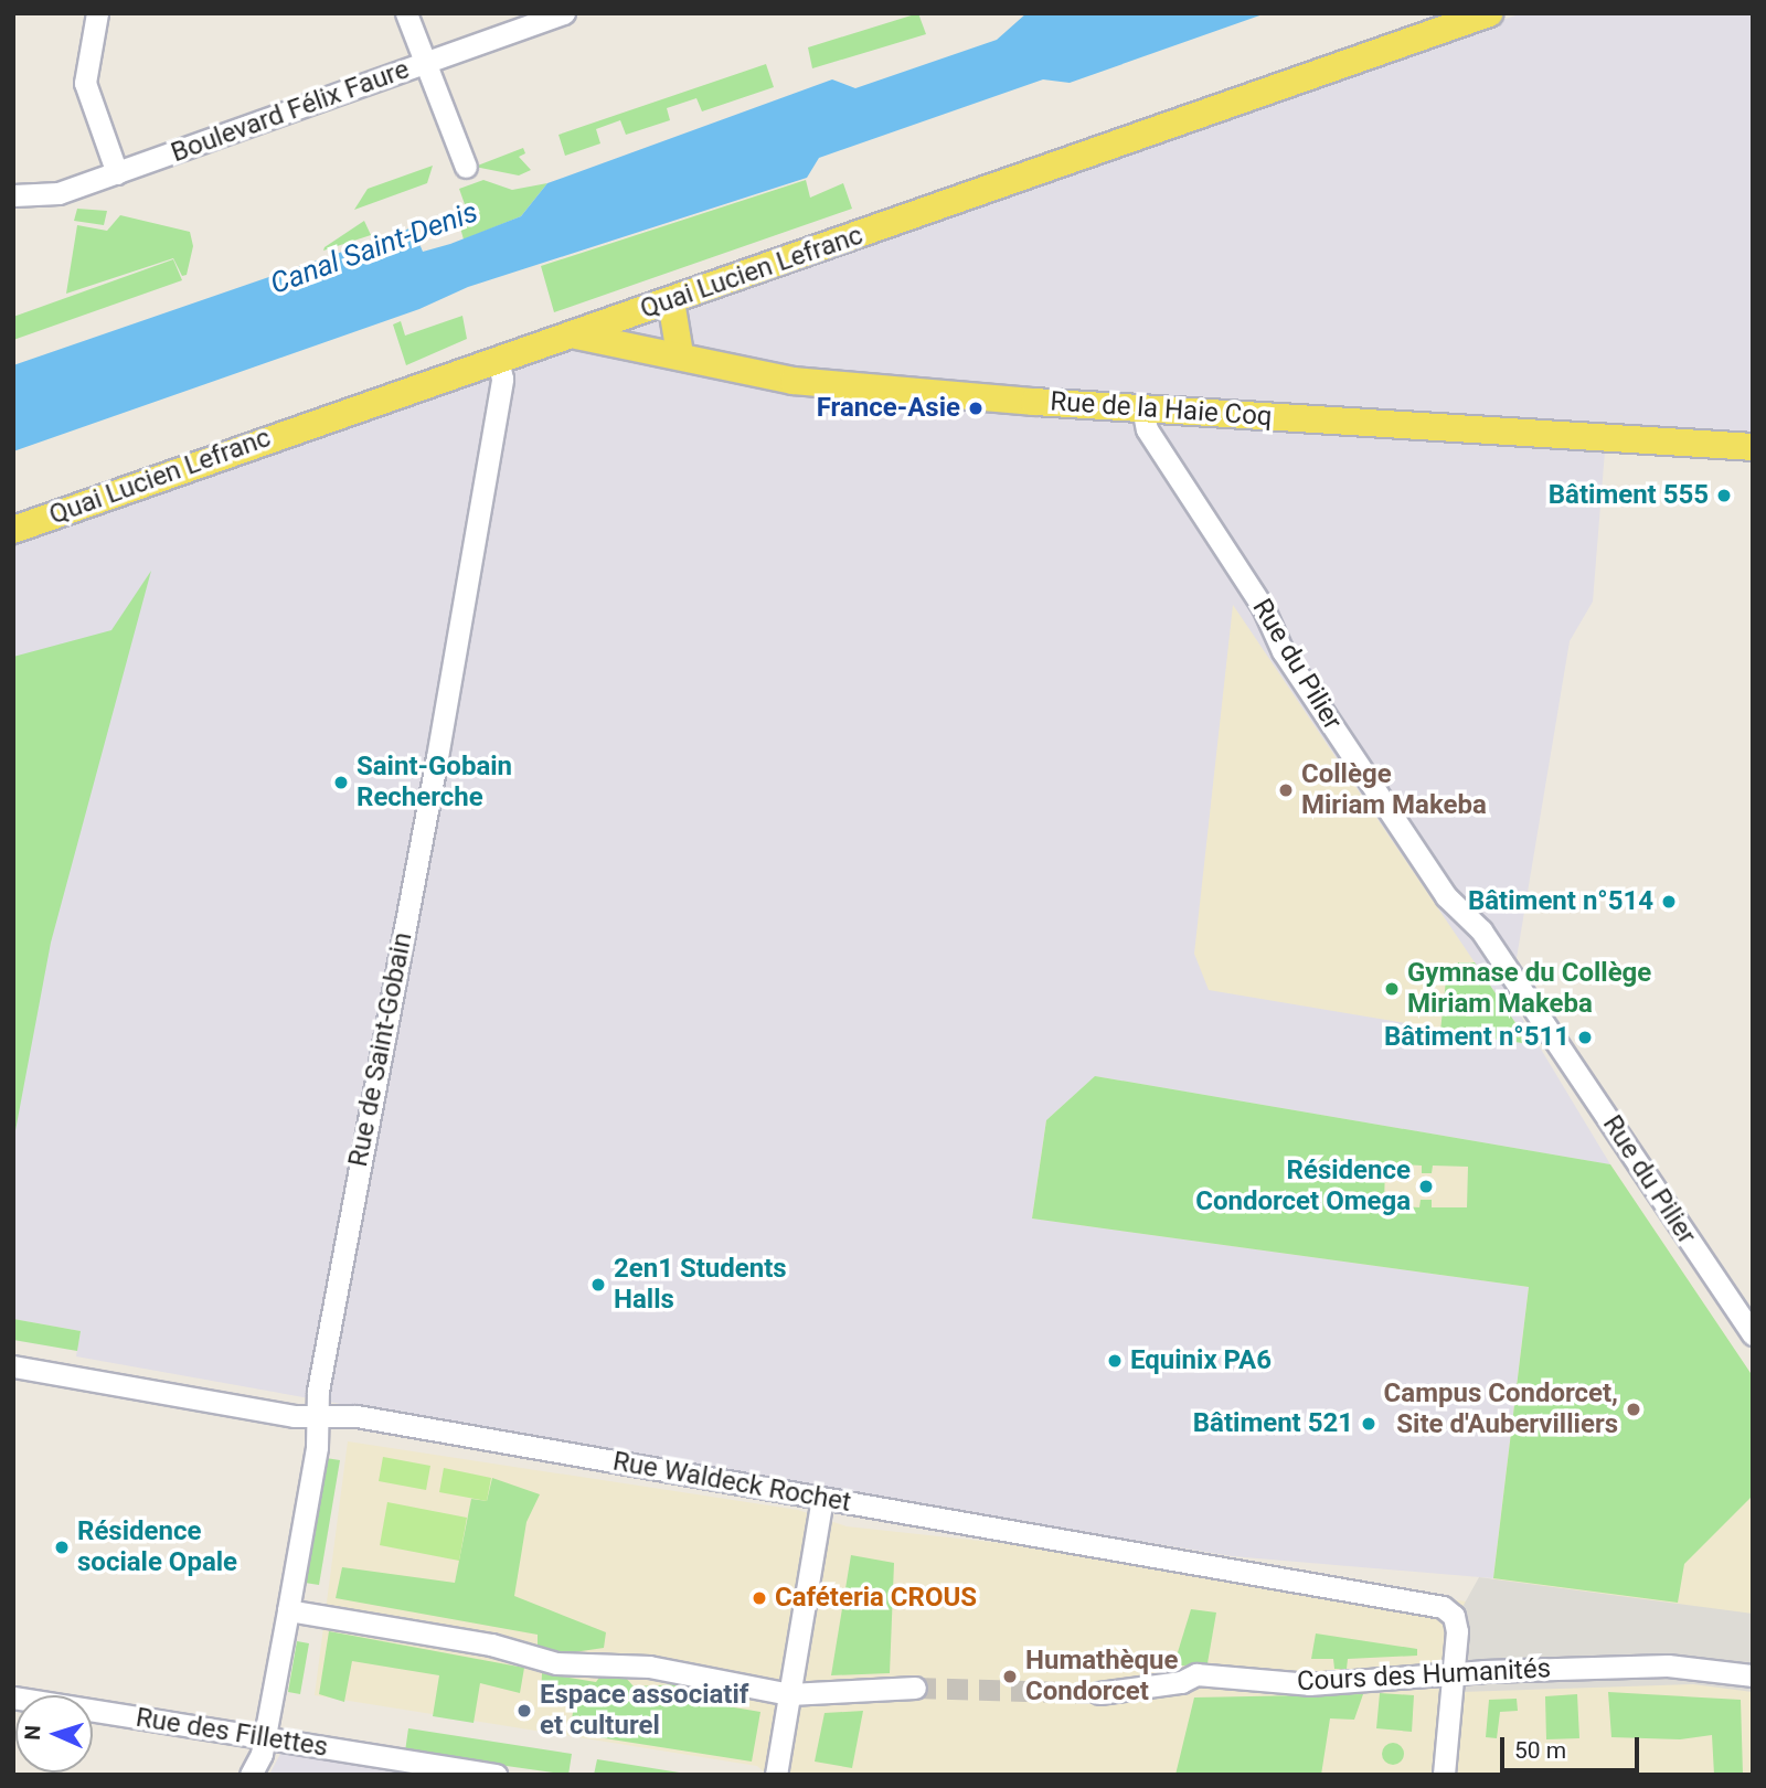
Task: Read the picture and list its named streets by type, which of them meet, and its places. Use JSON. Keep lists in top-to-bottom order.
{
  "streets": {
    "main road": ["Quai Lucien Lefranc", "Rue de la Haie Coq"],
    "street": [
      "Boulevard Félix Faure",
      "Rue du Pilier",
      "Rue de Saint-Gobain",
      "Rue Waldeck Rochet",
      "Cours des Humanités",
      "Rue des Fillettes"
    ]
  },
  "crossings": [
    ["Quai Lucien Lefranc", "Rue de la Haie Coq"],
    ["Quai Lucien Lefranc", "Rue de Saint-Gobain"],
    ["Rue de la Haie Coq", "Rue du Pilier"],
    ["Rue de Saint-Gobain", "Rue Waldeck Rochet"],
    ["Rue de Saint-Gobain", "Rue des Fillettes"],
    ["Rue Waldeck Rochet", "Cours des Humanités"]
  ],
  "water": ["Canal Saint-Denis"],
  "places": [
    "France-Asie",
    "Bâtiment 555",
    "Saint-Gobain Recherche",
    "Collège Miriam Makeba",
    "Bâtiment n°514",
    "Gymnase du Collège Miriam Makeba",
    "Bâtiment n°511",
    "Résidence Condorcet Omega",
    "2en1 Students Halls",
    "Equinix PA6",
    "Campus Condorcet, Site d'Aubervilliers",
    "Bâtiment 521",
    "Résidence sociale Opale",
    "Caféteria CROUS",
    "Humathèque Condorcet",
    "Espace associatif et culturel"
  ],
  "scale_bar": "50 m",
  "north": "left"
}
